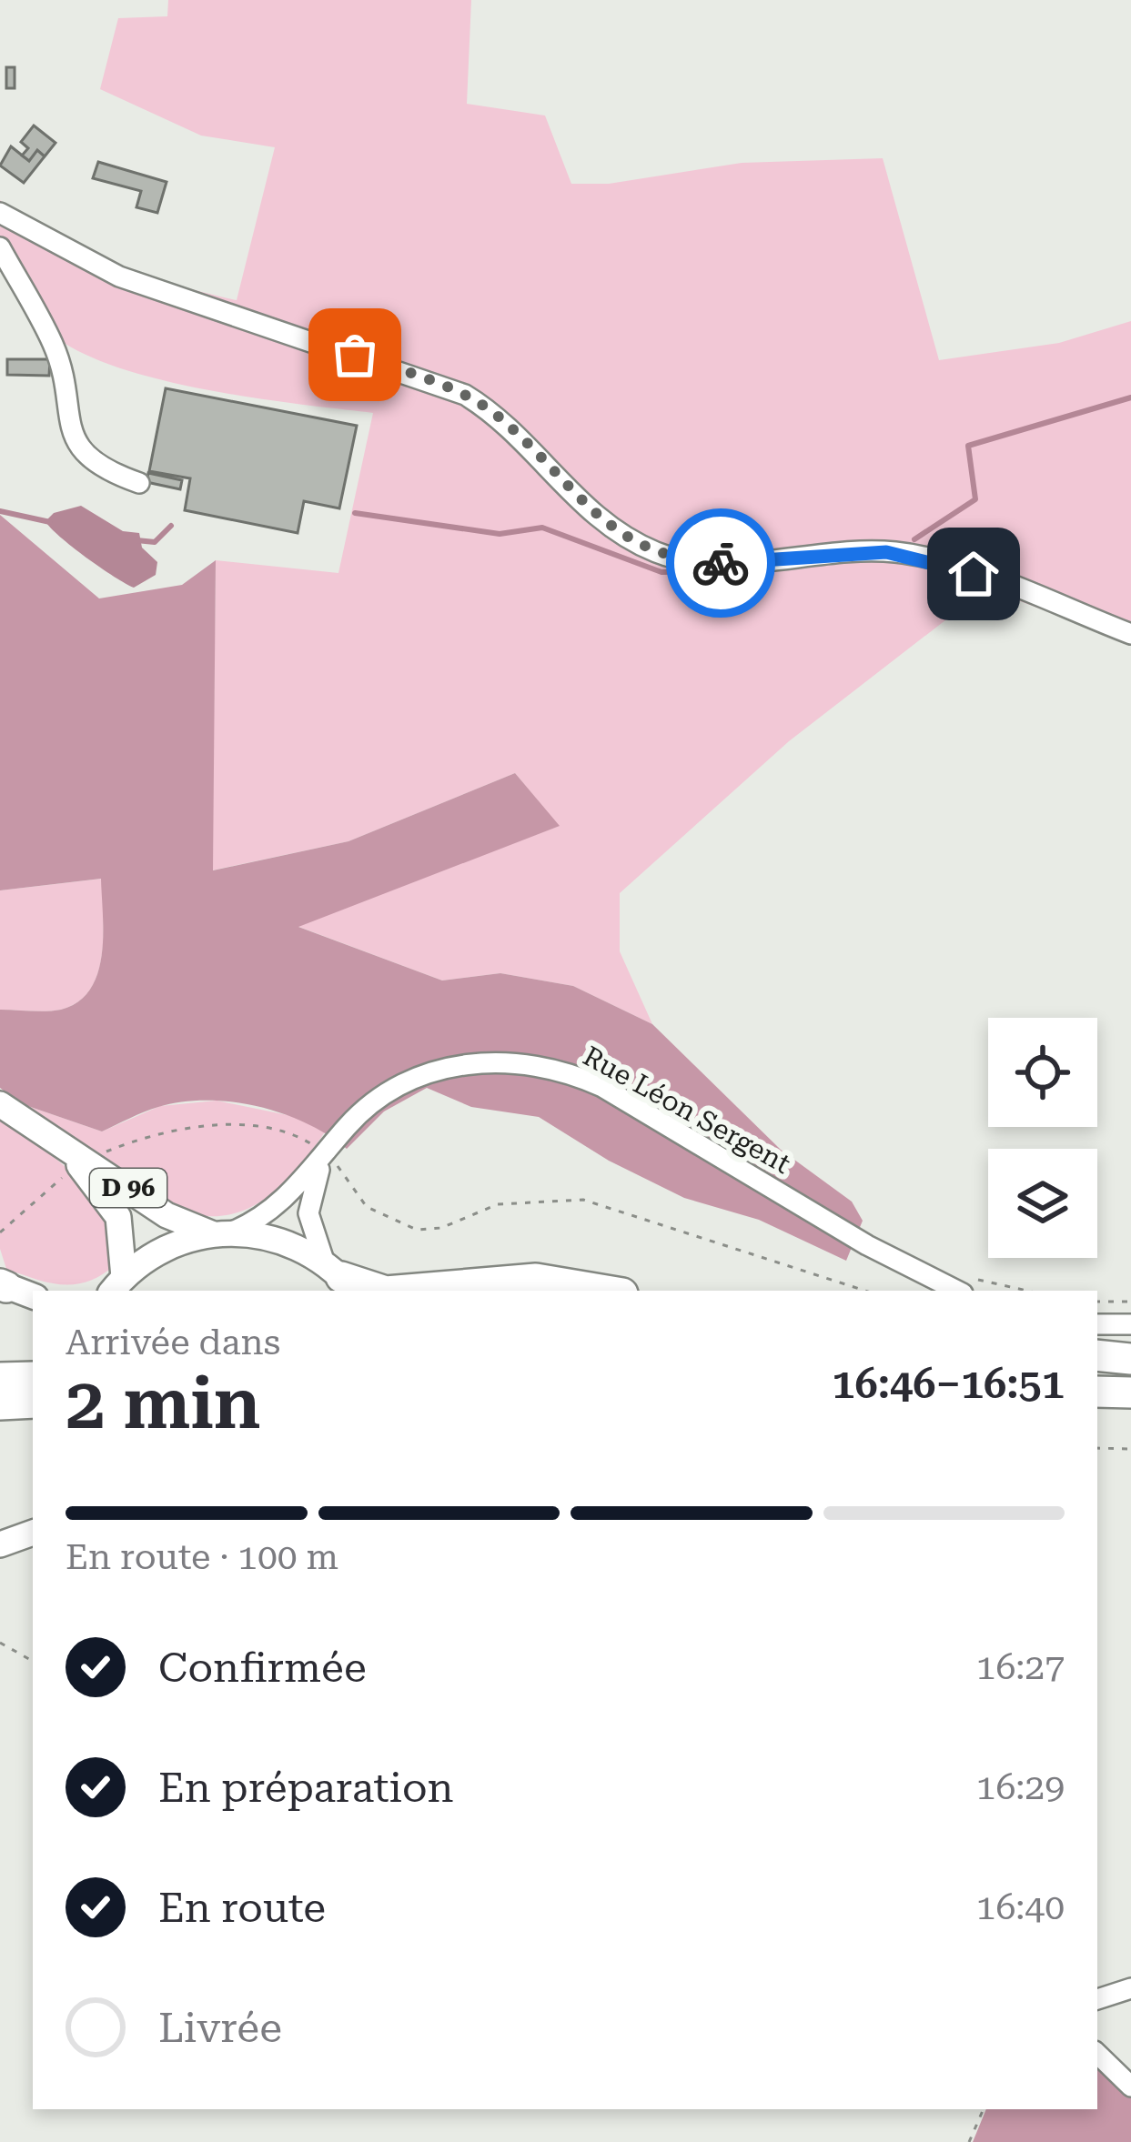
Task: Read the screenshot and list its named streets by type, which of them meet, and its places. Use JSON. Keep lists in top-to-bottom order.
{
  "streets": {
    "main road": ["D 96"],
    "street": ["Rue Léon Sergent"]
  },
  "crossings": [
    ["Rue Léon Sergent", "D 96"]
  ],
  "page": {
    "heading": ["2 min", "Arrivée dans", "16:46–16:51"],
    "bar": "En route · 100 m",
    "list": [
      ["Confirmée", "16:27"],
      ["En préparation", "16:29"],
      ["En route", "16:40"],
      "Livrée"
    ]
  }
}
